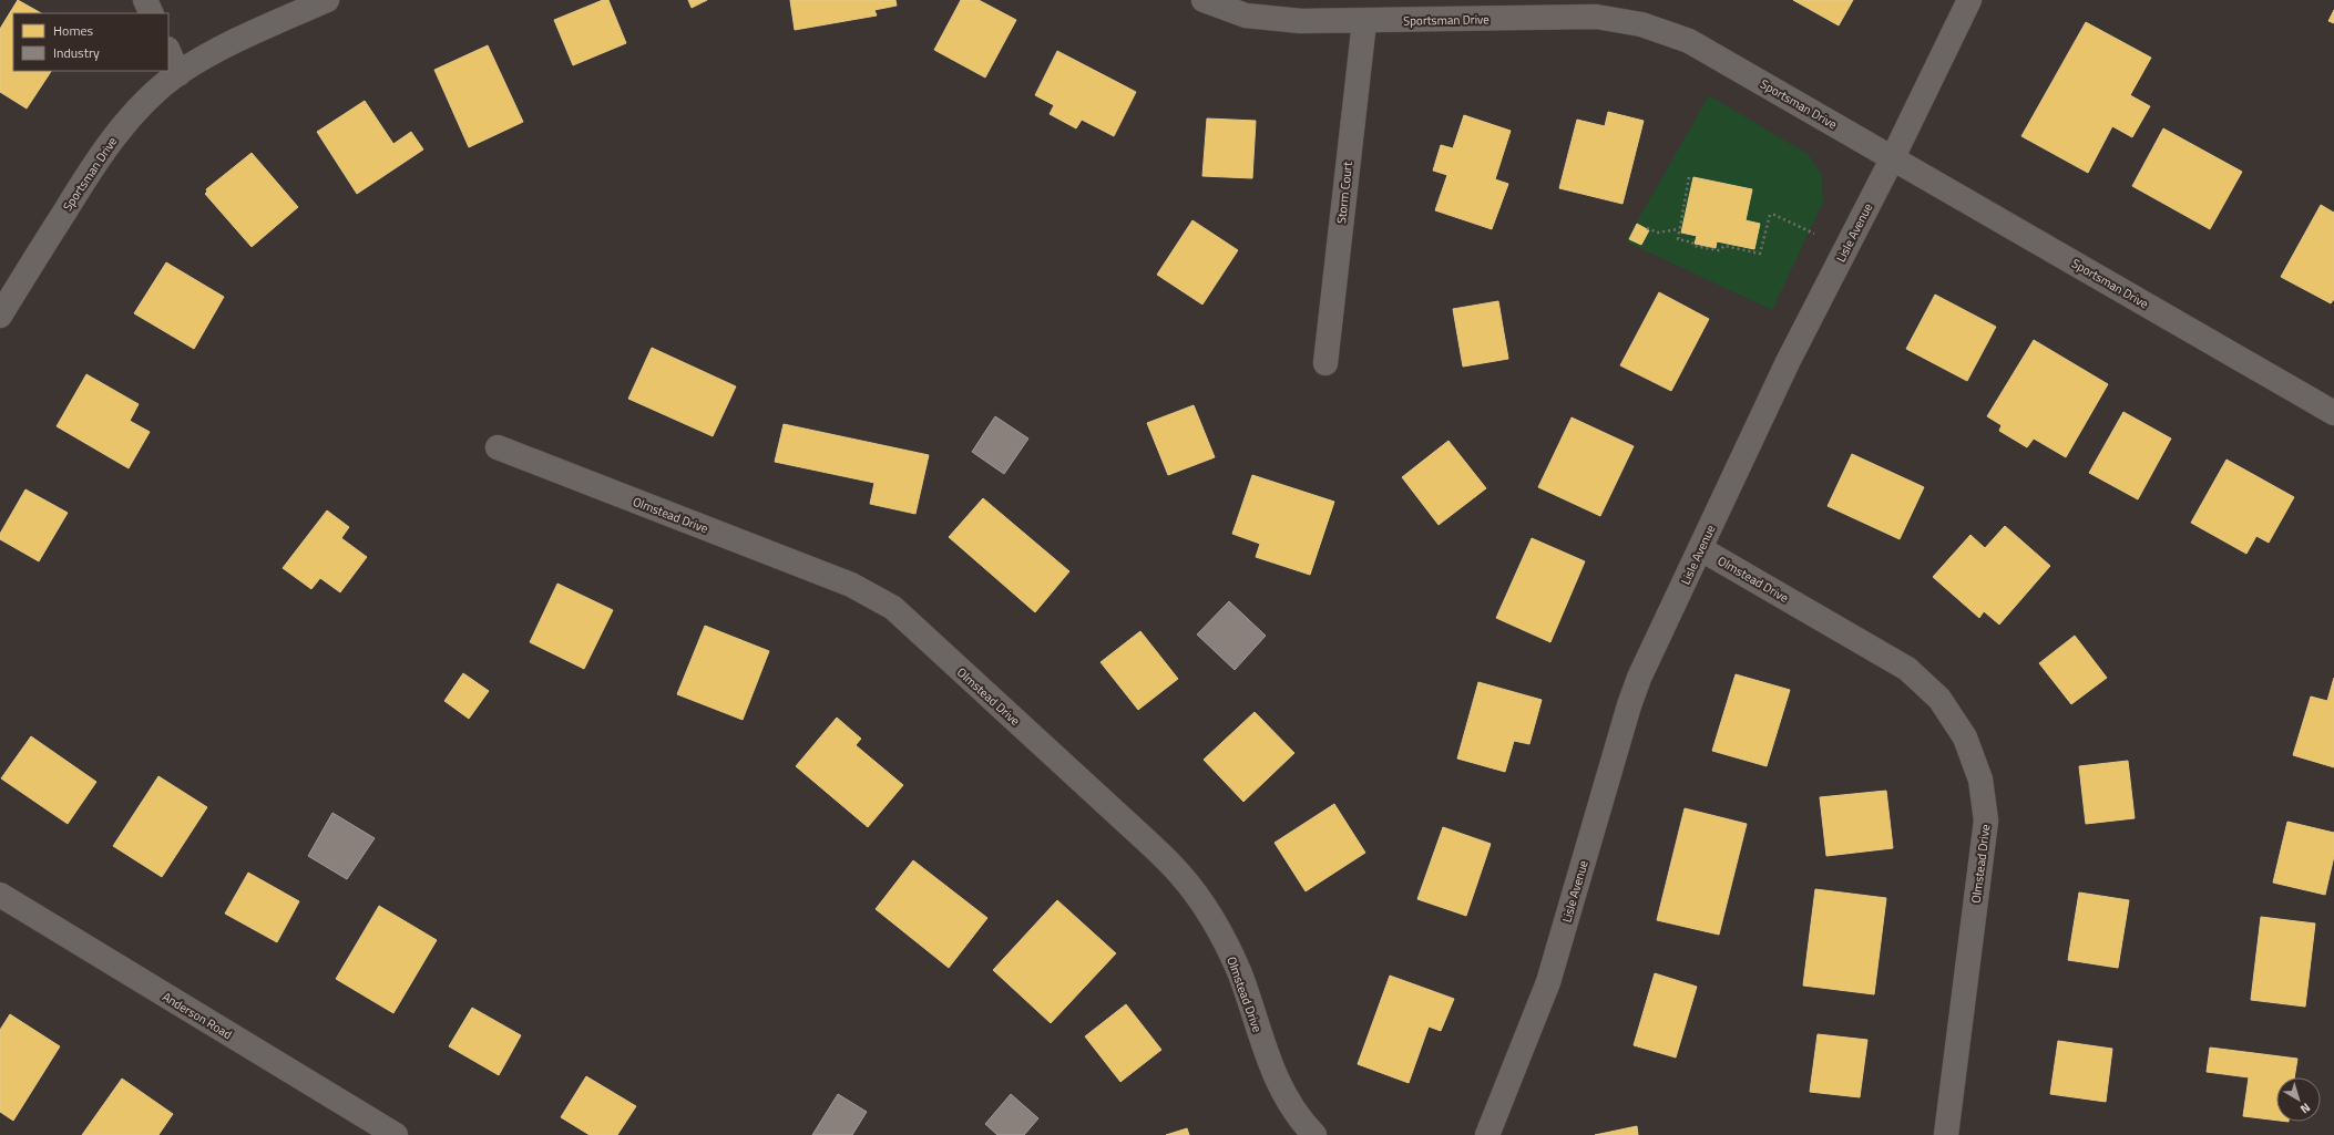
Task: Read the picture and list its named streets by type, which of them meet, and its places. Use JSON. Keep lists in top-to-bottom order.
{
  "streets": {
    "street": [
      "Sportsman Drive",
      "Storm Court",
      "Lisle Avenue",
      "Olmstead Drive",
      "Anderson Road"
    ]
  },
  "crossings": [
    ["Sportsman Drive", "Storm Court"],
    ["Sportsman Drive", "Lisle Avenue"],
    ["Lisle Avenue", "Olmstead Drive"]
  ],
  "legend": ["Homes", "Industry"],
  "north": "bottom right"
}
